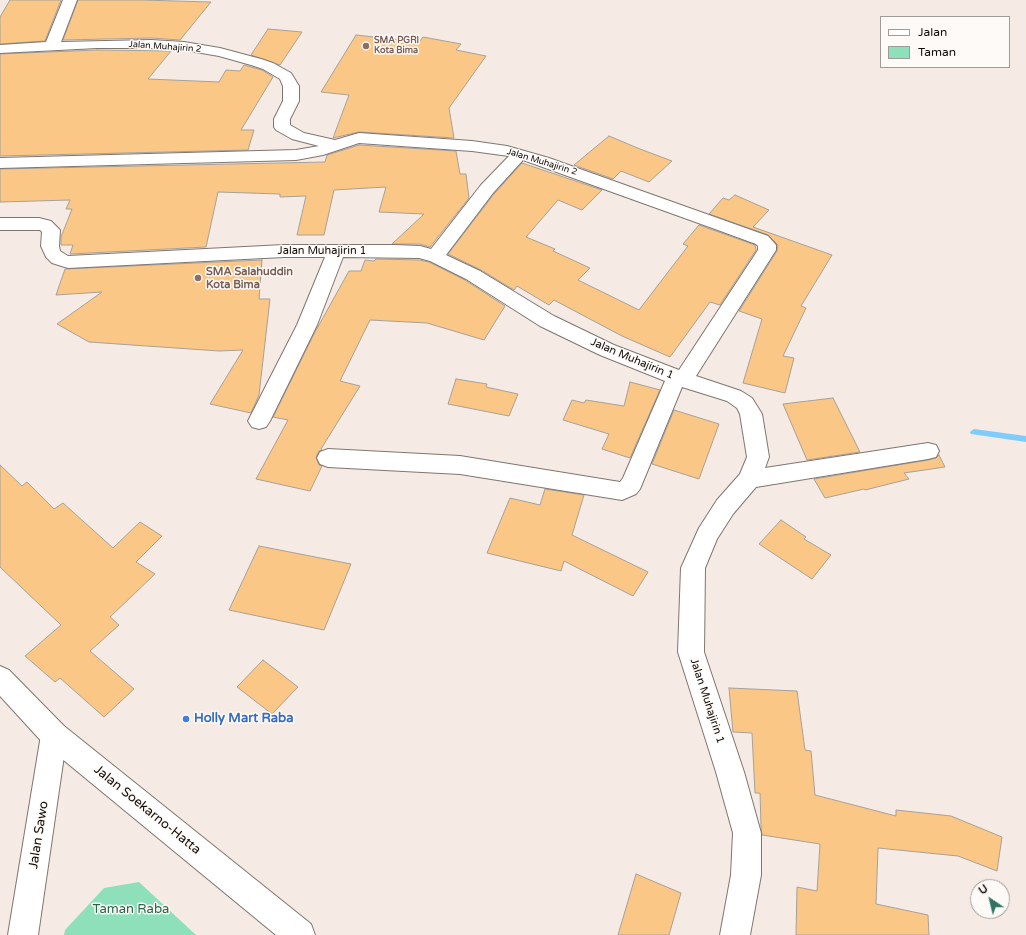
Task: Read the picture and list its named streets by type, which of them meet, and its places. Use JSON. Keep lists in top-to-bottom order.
{
  "streets": {
    "main road": [
      "Jalan Muhajirin 2",
      "Jalan Muhajirin 1",
      "Jalan Soekarno-Hatta",
      "Jalan Sawo"
    ]
  },
  "crossings": [
    ["Jalan Muhajirin 2", "Jalan Muhajirin 1"],
    ["Jalan Soekarno-Hatta", "Jalan Sawo"]
  ],
  "parks": ["Taman Raba"],
  "places": ["SMA PGRI Kota Bima", "SMA Salahuddin Kota Bima", "Holly Mart Raba"],
  "legend": ["Jalan", "Taman"],
  "north": "top left"
}
